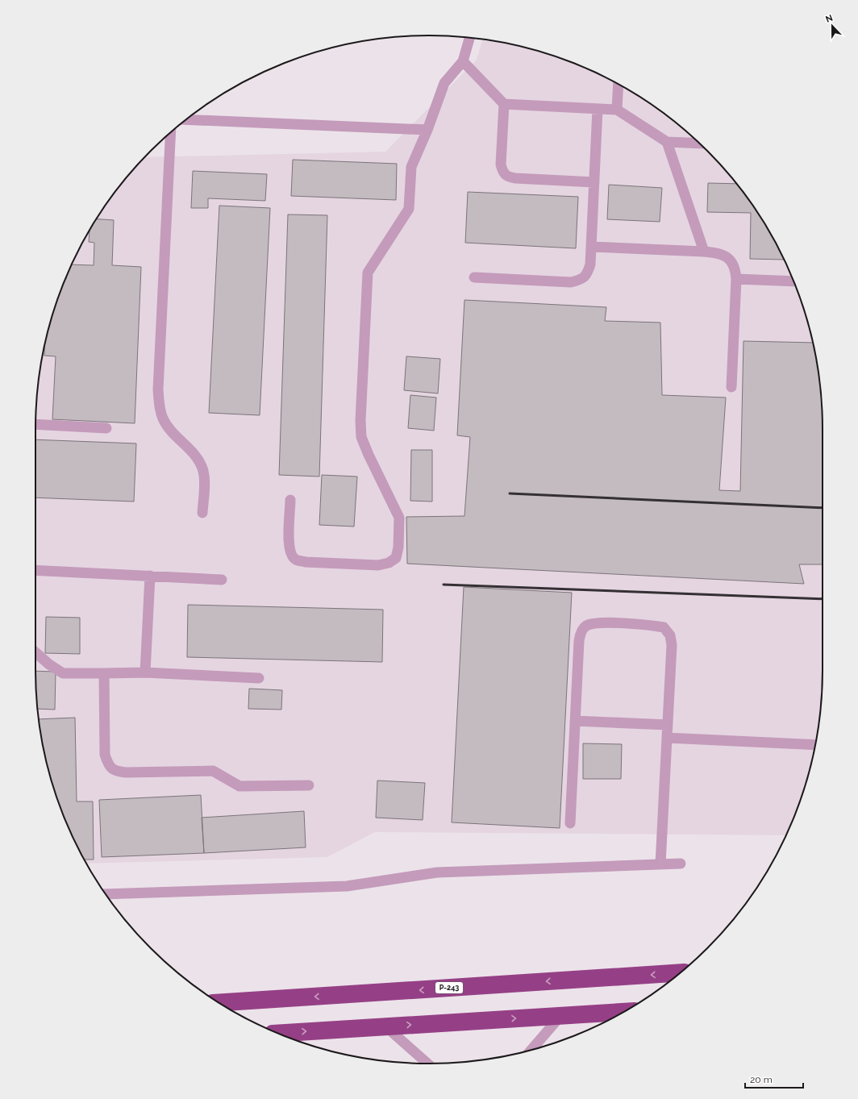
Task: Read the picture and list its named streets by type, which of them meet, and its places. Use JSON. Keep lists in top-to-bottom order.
{
  "streets": {
    "highway": ["Р-243"]
  },
  "scale_bar": "20 m",
  "north": "top"
}
